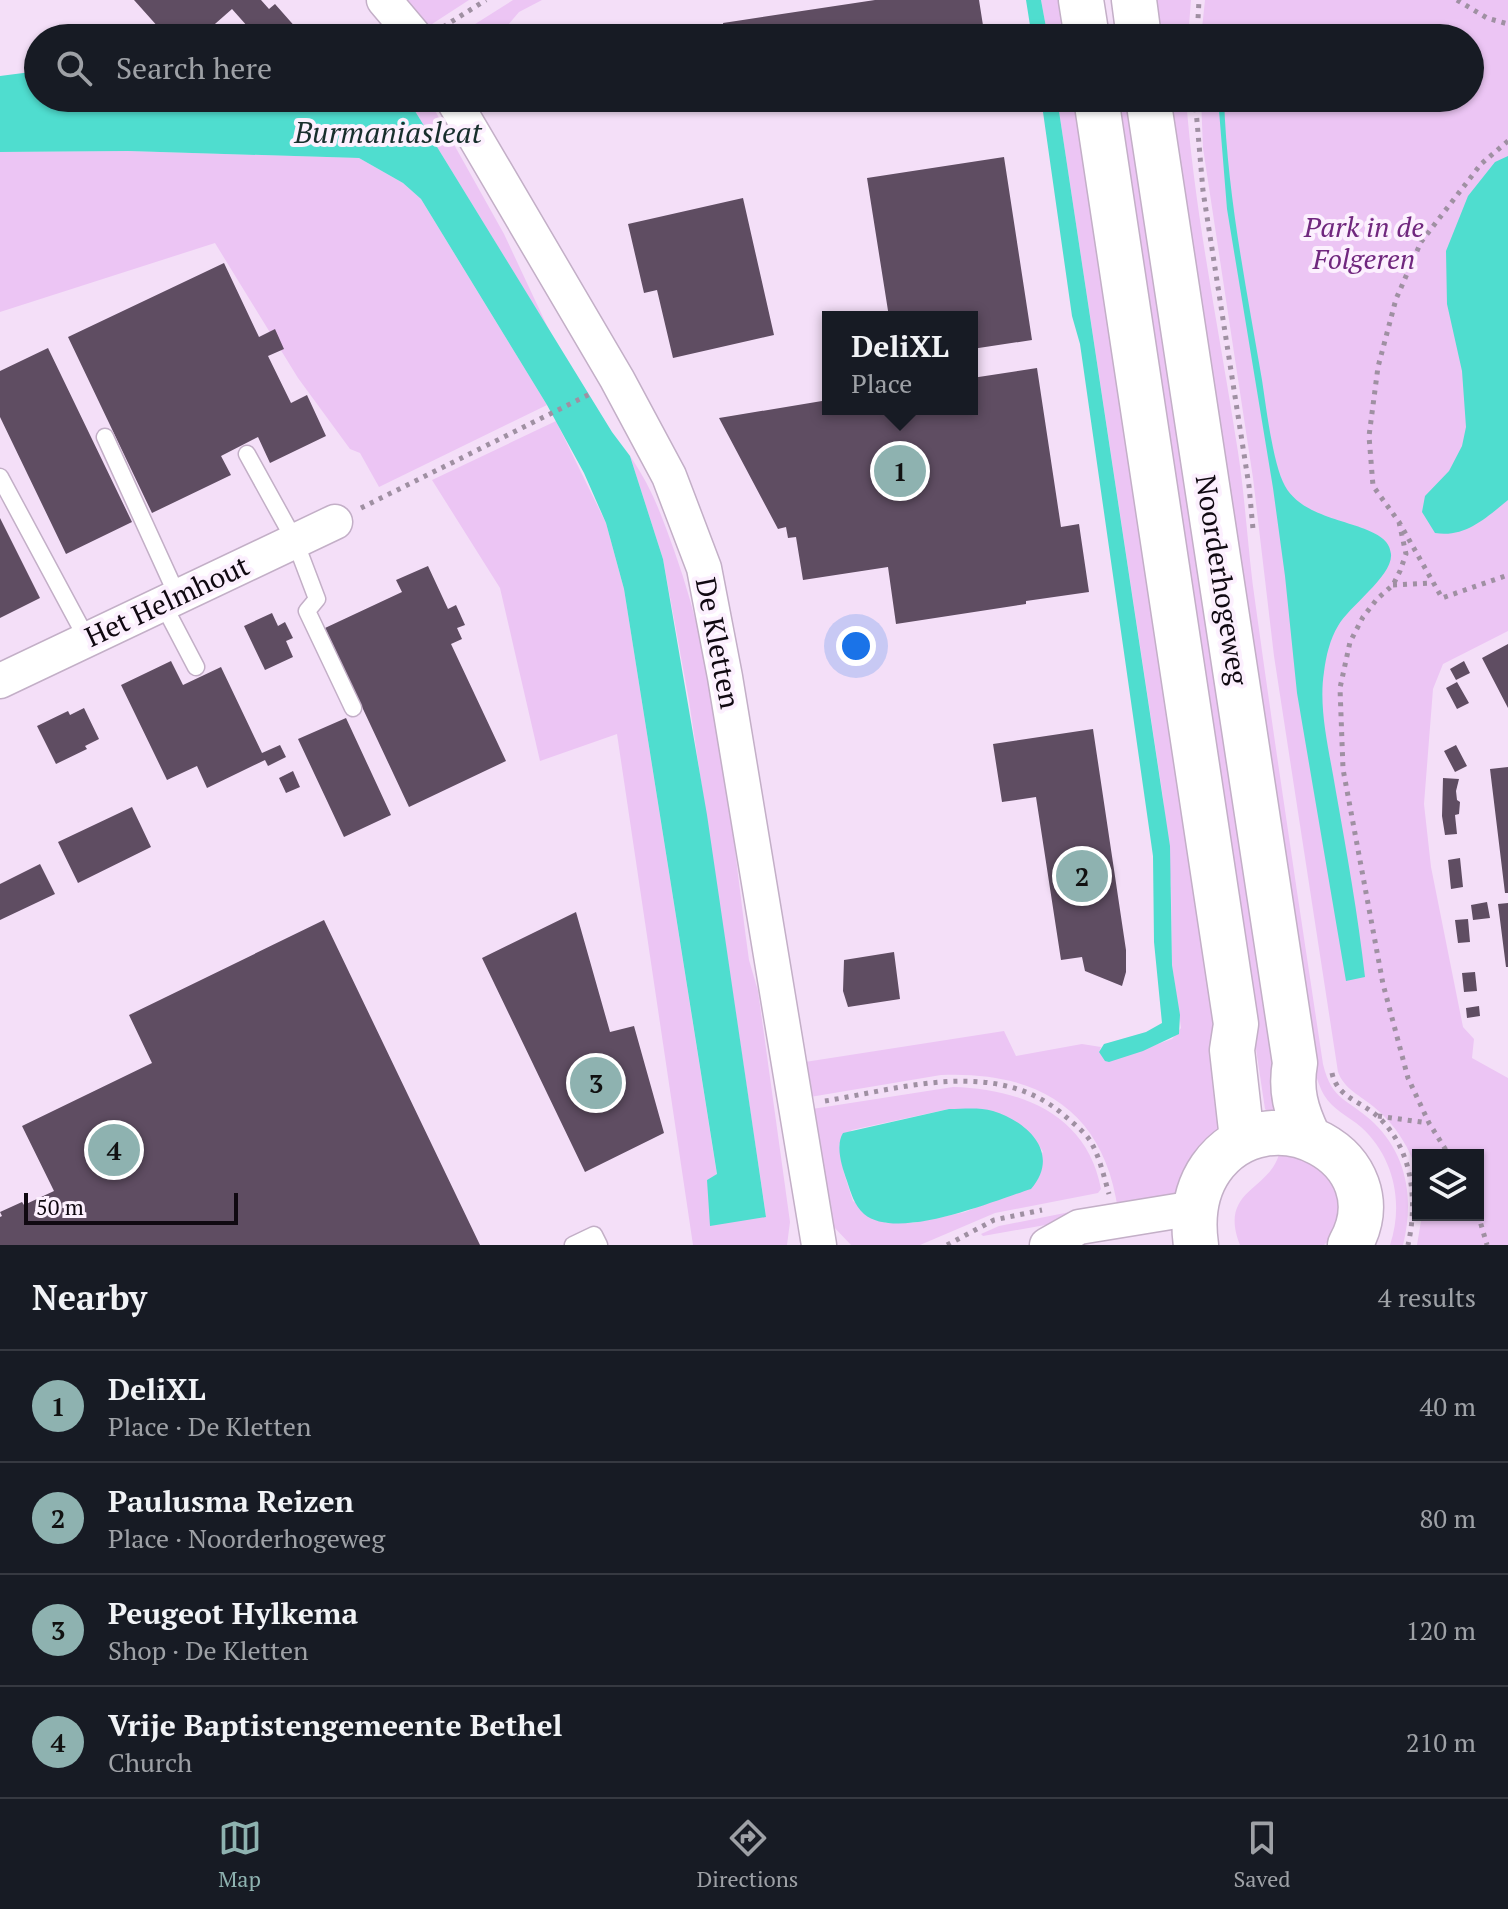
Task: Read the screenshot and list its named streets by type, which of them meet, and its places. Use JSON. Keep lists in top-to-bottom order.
{
  "streets": {
    "main road": ["Noorderhogeweg"],
    "street": ["Het Helmhout", "De Kletten"]
  },
  "water": ["Burmaniasleat"],
  "parks": ["Park in de Folgeren"],
  "scale_bar": "50 m",
  "page": {
    "search": "Search here",
    "popup": ["DeliXL", "Place"],
    "pins": [
      "1",
      "2",
      "3",
      "4"
    ],
    "scale": "50 m",
    "heading": ["Nearby", "4 results"],
    "list": [
      {
        "mark": "1",
        "name": "DeliXL",
        "note": "Place · De Kletten",
        "value": "40 m"
      },
      {
        "mark": "2",
        "name": "Paulusma Reizen",
        "note": "Place · Noorderhogeweg",
        "value": "80 m"
      },
      {
        "mark": "3",
        "name": "Peugeot Hylkema",
        "note": "Shop · De Kletten",
        "value": "120 m"
      },
      {
        "mark": "4",
        "name": "Vrije Baptistengemeente Bethel",
        "note": "Church",
        "value": "210 m"
      }
    ],
    "nav": ["Map", "Directions", "Saved"]
  }
}
